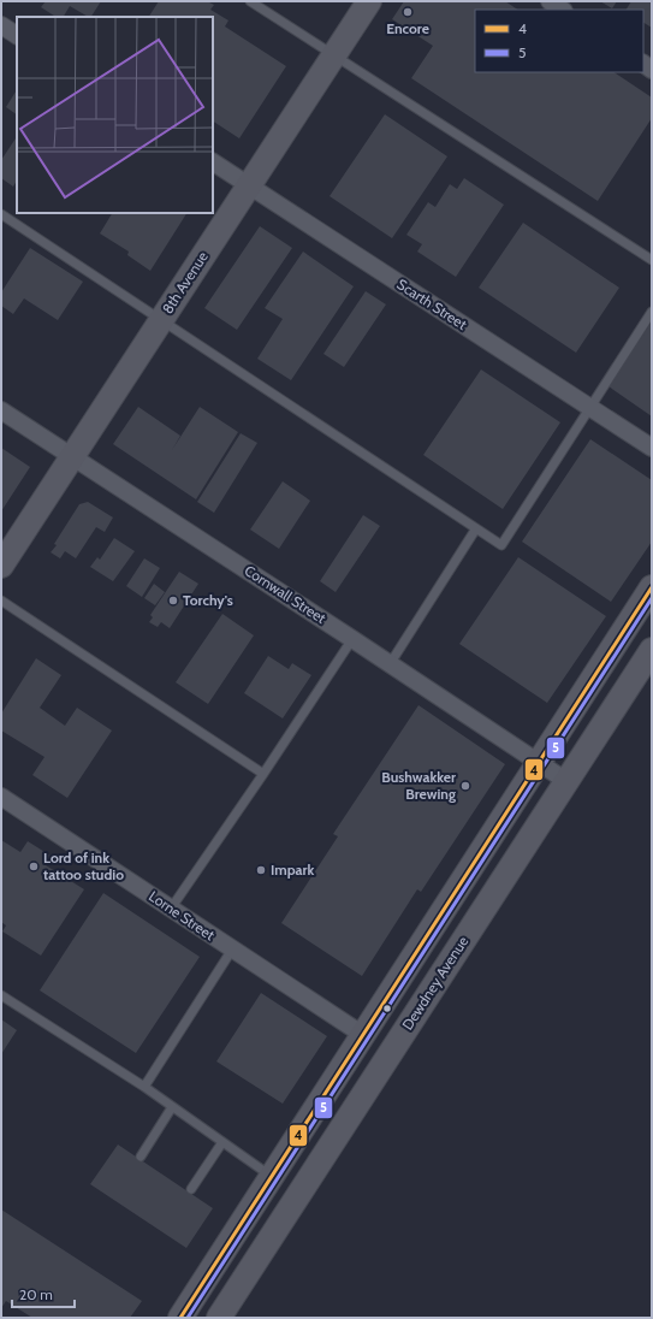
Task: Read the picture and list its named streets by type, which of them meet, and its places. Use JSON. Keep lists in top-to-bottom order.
{
  "streets": {
    "main road": ["8th Avenue", "Dewdney Avenue"],
    "street": ["Scarth Street", "Cornwall Street", "Lorne Street"]
  },
  "crossings": [
    ["8th Avenue", "Scarth Street"],
    ["8th Avenue", "Cornwall Street"],
    ["Cornwall Street", "Dewdney Avenue"]
  ],
  "places": [
    "Encore",
    "Torchy's",
    "Bushwakker Brewing",
    "Lord of ink tattoo studio",
    "Impark"
  ],
  "lines": ["transit line 4", "transit line 5"],
  "legend": ["4", "5"],
  "scale_bar": "20 m"
}
